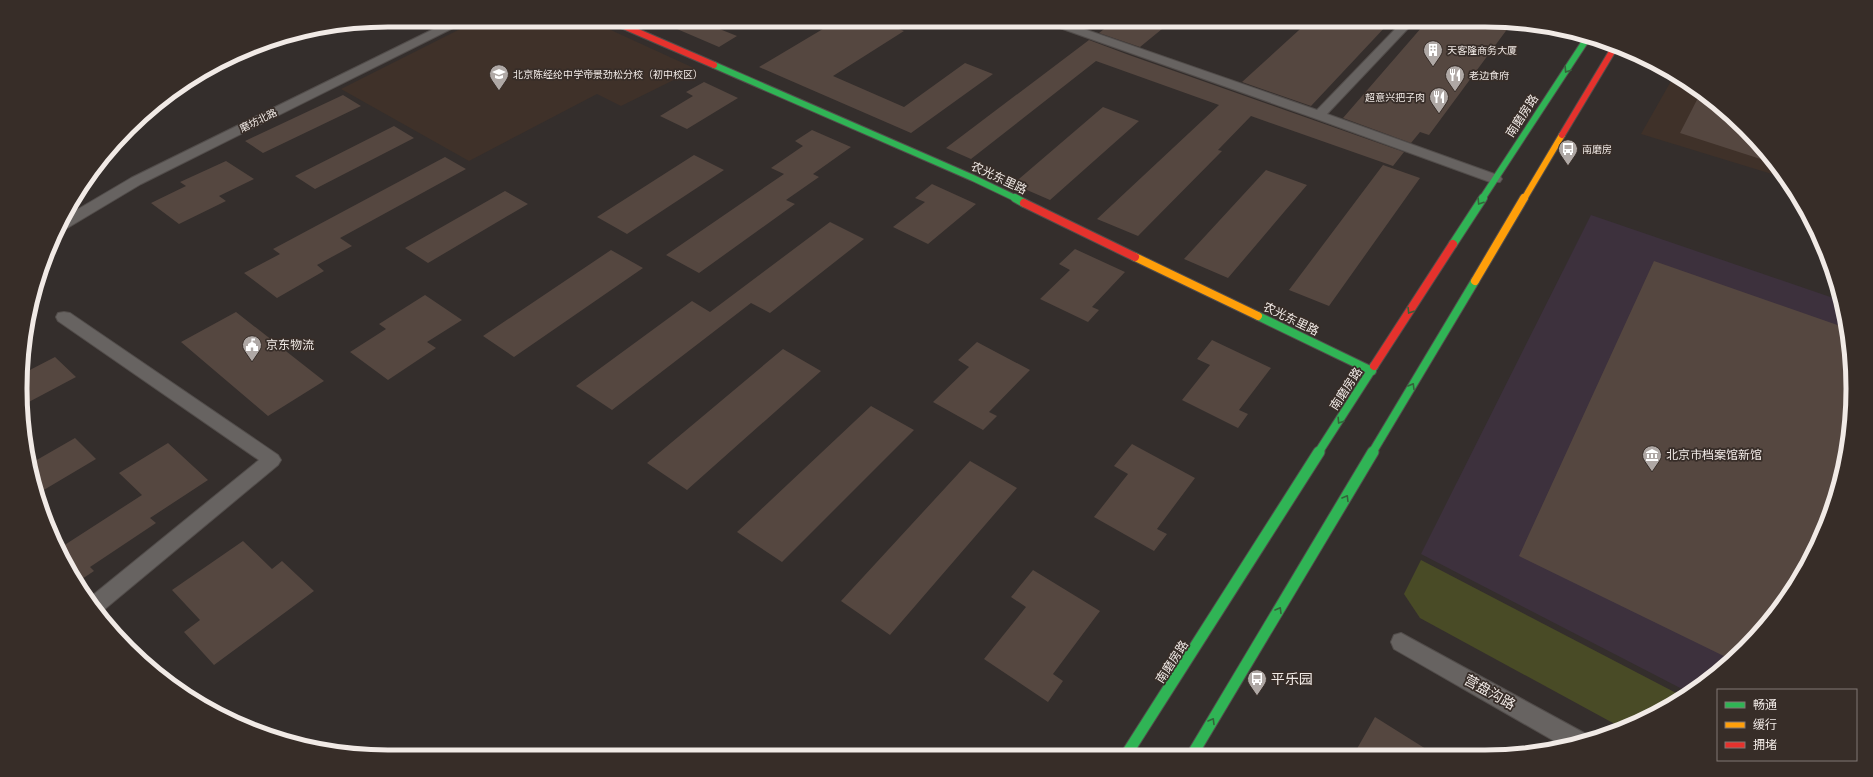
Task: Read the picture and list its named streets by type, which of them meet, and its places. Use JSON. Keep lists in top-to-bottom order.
{
  "streets": {
    "main road": ["南磨房路", "农光东里路"],
    "street": ["磨坊北路", "营盘沟路"]
  },
  "crossings": [
    ["南磨房路", "农光东里路"]
  ],
  "places": {
    "building": ["天客隆商务大厦"],
    "school or university": ["北京陈经纶中学帝景劲松分校（初中校区）"],
    "restaurant": ["老边食府", "超意兴把子肉"],
    "bus stop": ["南磨房", "平乐园"],
    "public building": ["京东物流"],
    "museum": ["北京市档案馆新馆"]
  },
  "legend": ["畅通", "缓行", "拥堵"]
}
